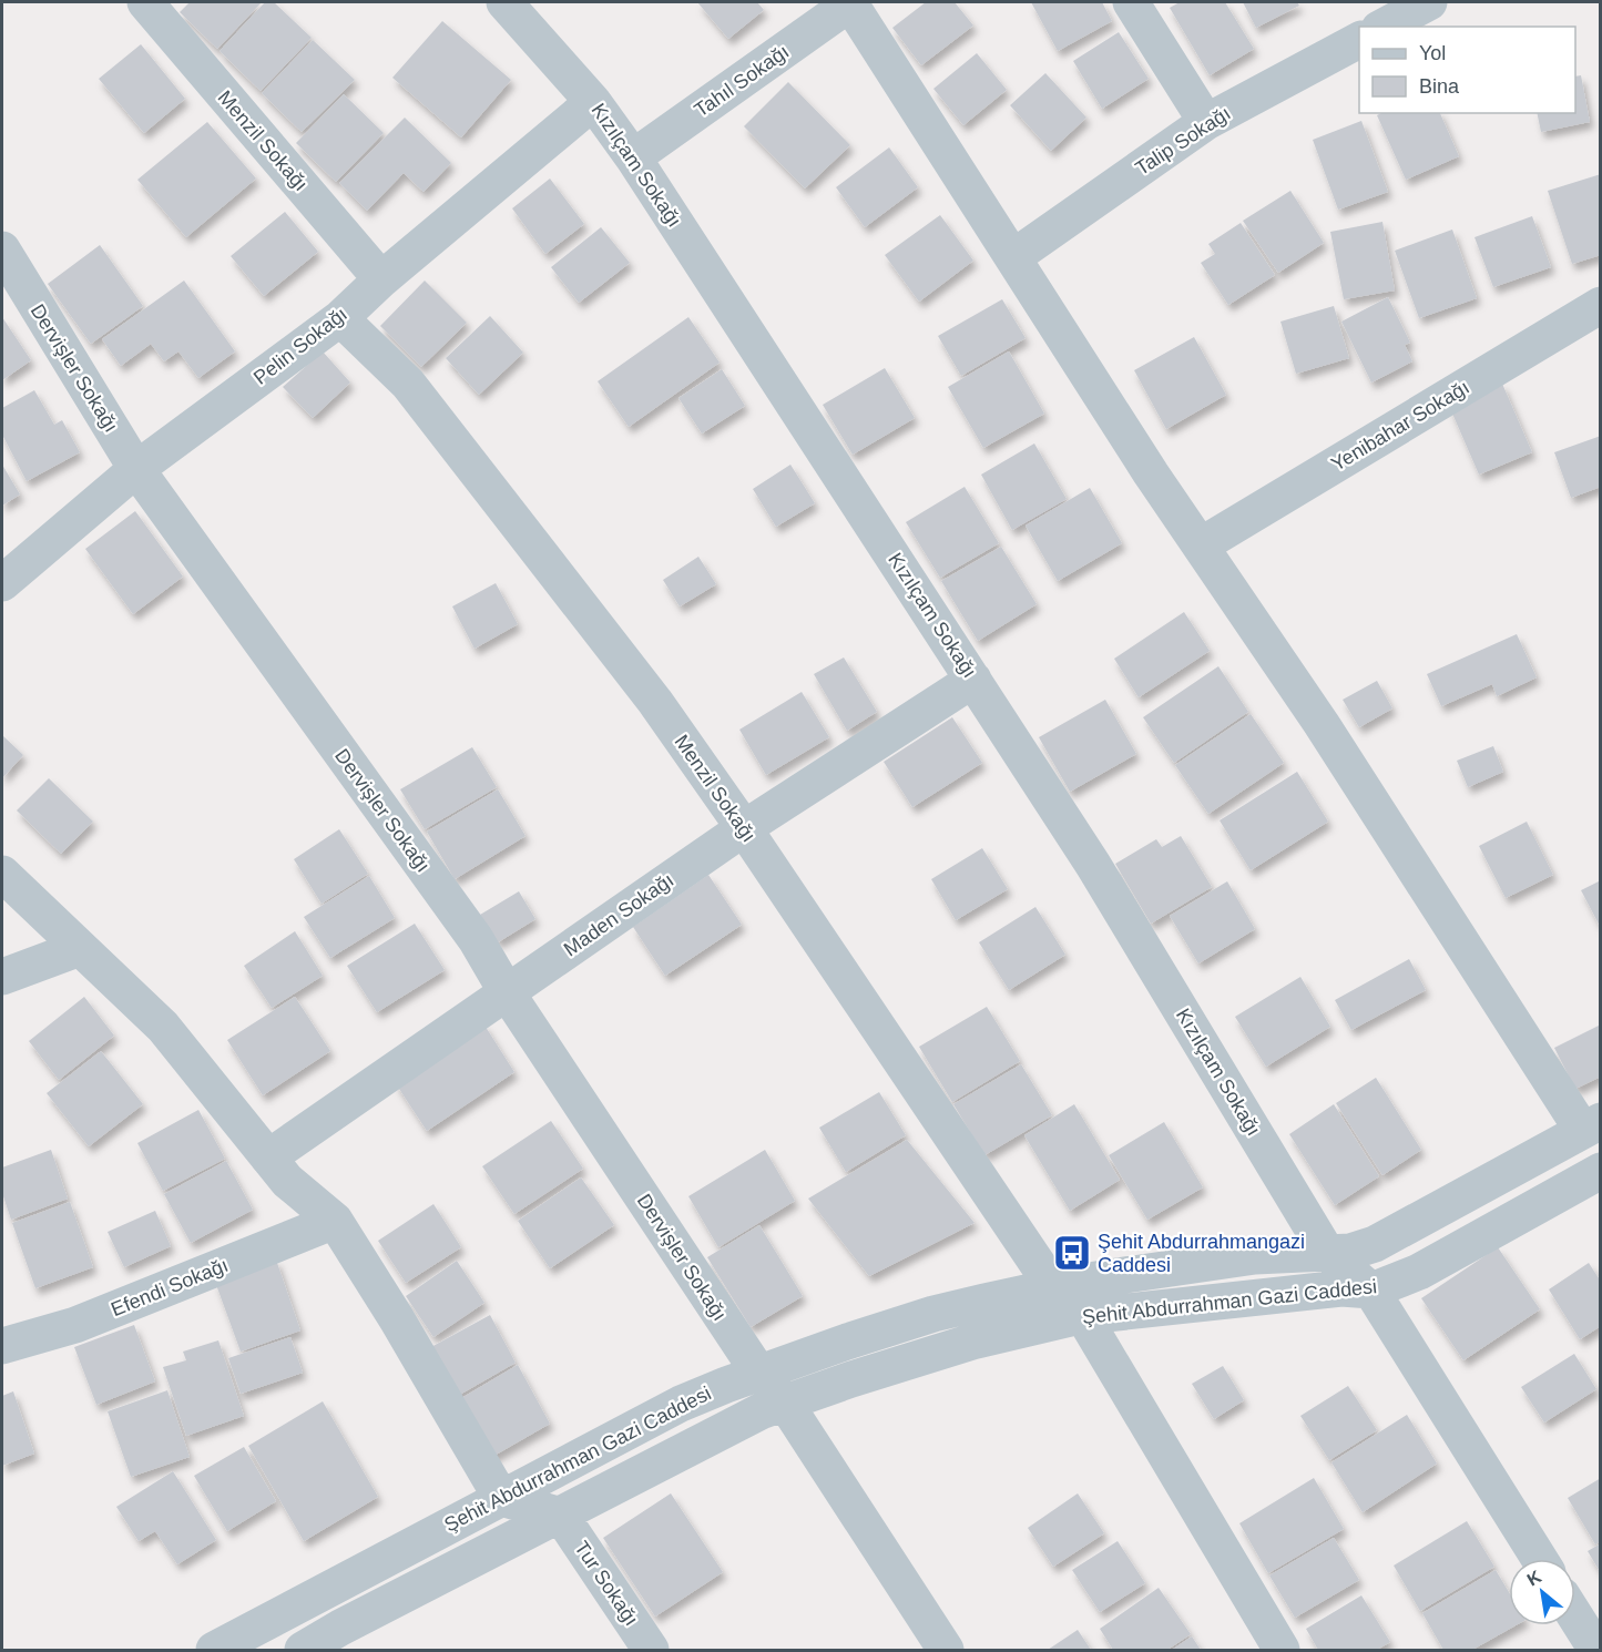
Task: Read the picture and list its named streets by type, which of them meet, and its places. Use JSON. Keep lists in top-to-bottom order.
{
  "streets": {
    "street": [
      "Tahıl Sokağı",
      "Menzil Sokağı",
      "Talip Sokağı",
      "Kızılçam Sokağı",
      "Pelin Sokağı",
      "Dervişler Sokağı",
      "Yenibahar Sokağı",
      "Maden Sokağı",
      "Efendi Sokağı",
      "Şehit Abdurrahman Gazi Caddesi",
      "Tur Sokağı"
    ]
  },
  "crossings": [
    ["Tahıl Sokağı", "Kızılçam Sokağı"],
    ["Menzil Sokağı", "Pelin Sokağı"],
    ["Menzil Sokağı", "Maden Sokağı"],
    ["Menzil Sokağı", "Şehit Abdurrahman Gazi Caddesi"],
    ["Kızılçam Sokağı", "Pelin Sokağı"],
    ["Kızılçam Sokağı", "Maden Sokağı"],
    ["Kızılçam Sokağı", "Şehit Abdurrahman Gazi Caddesi"],
    ["Pelin Sokağı", "Dervişler Sokağı"],
    ["Dervişler Sokağı", "Maden Sokağı"],
    ["Dervişler Sokağı", "Şehit Abdurrahman Gazi Caddesi"],
    ["Şehit Abdurrahman Gazi Caddesi", "Tur Sokağı"]
  ],
  "places": {
    "bus stop": ["Şehit Abdurrahmangazi Caddesi"]
  },
  "legend": ["Yol", "Bina"],
  "north": "top left"
}
